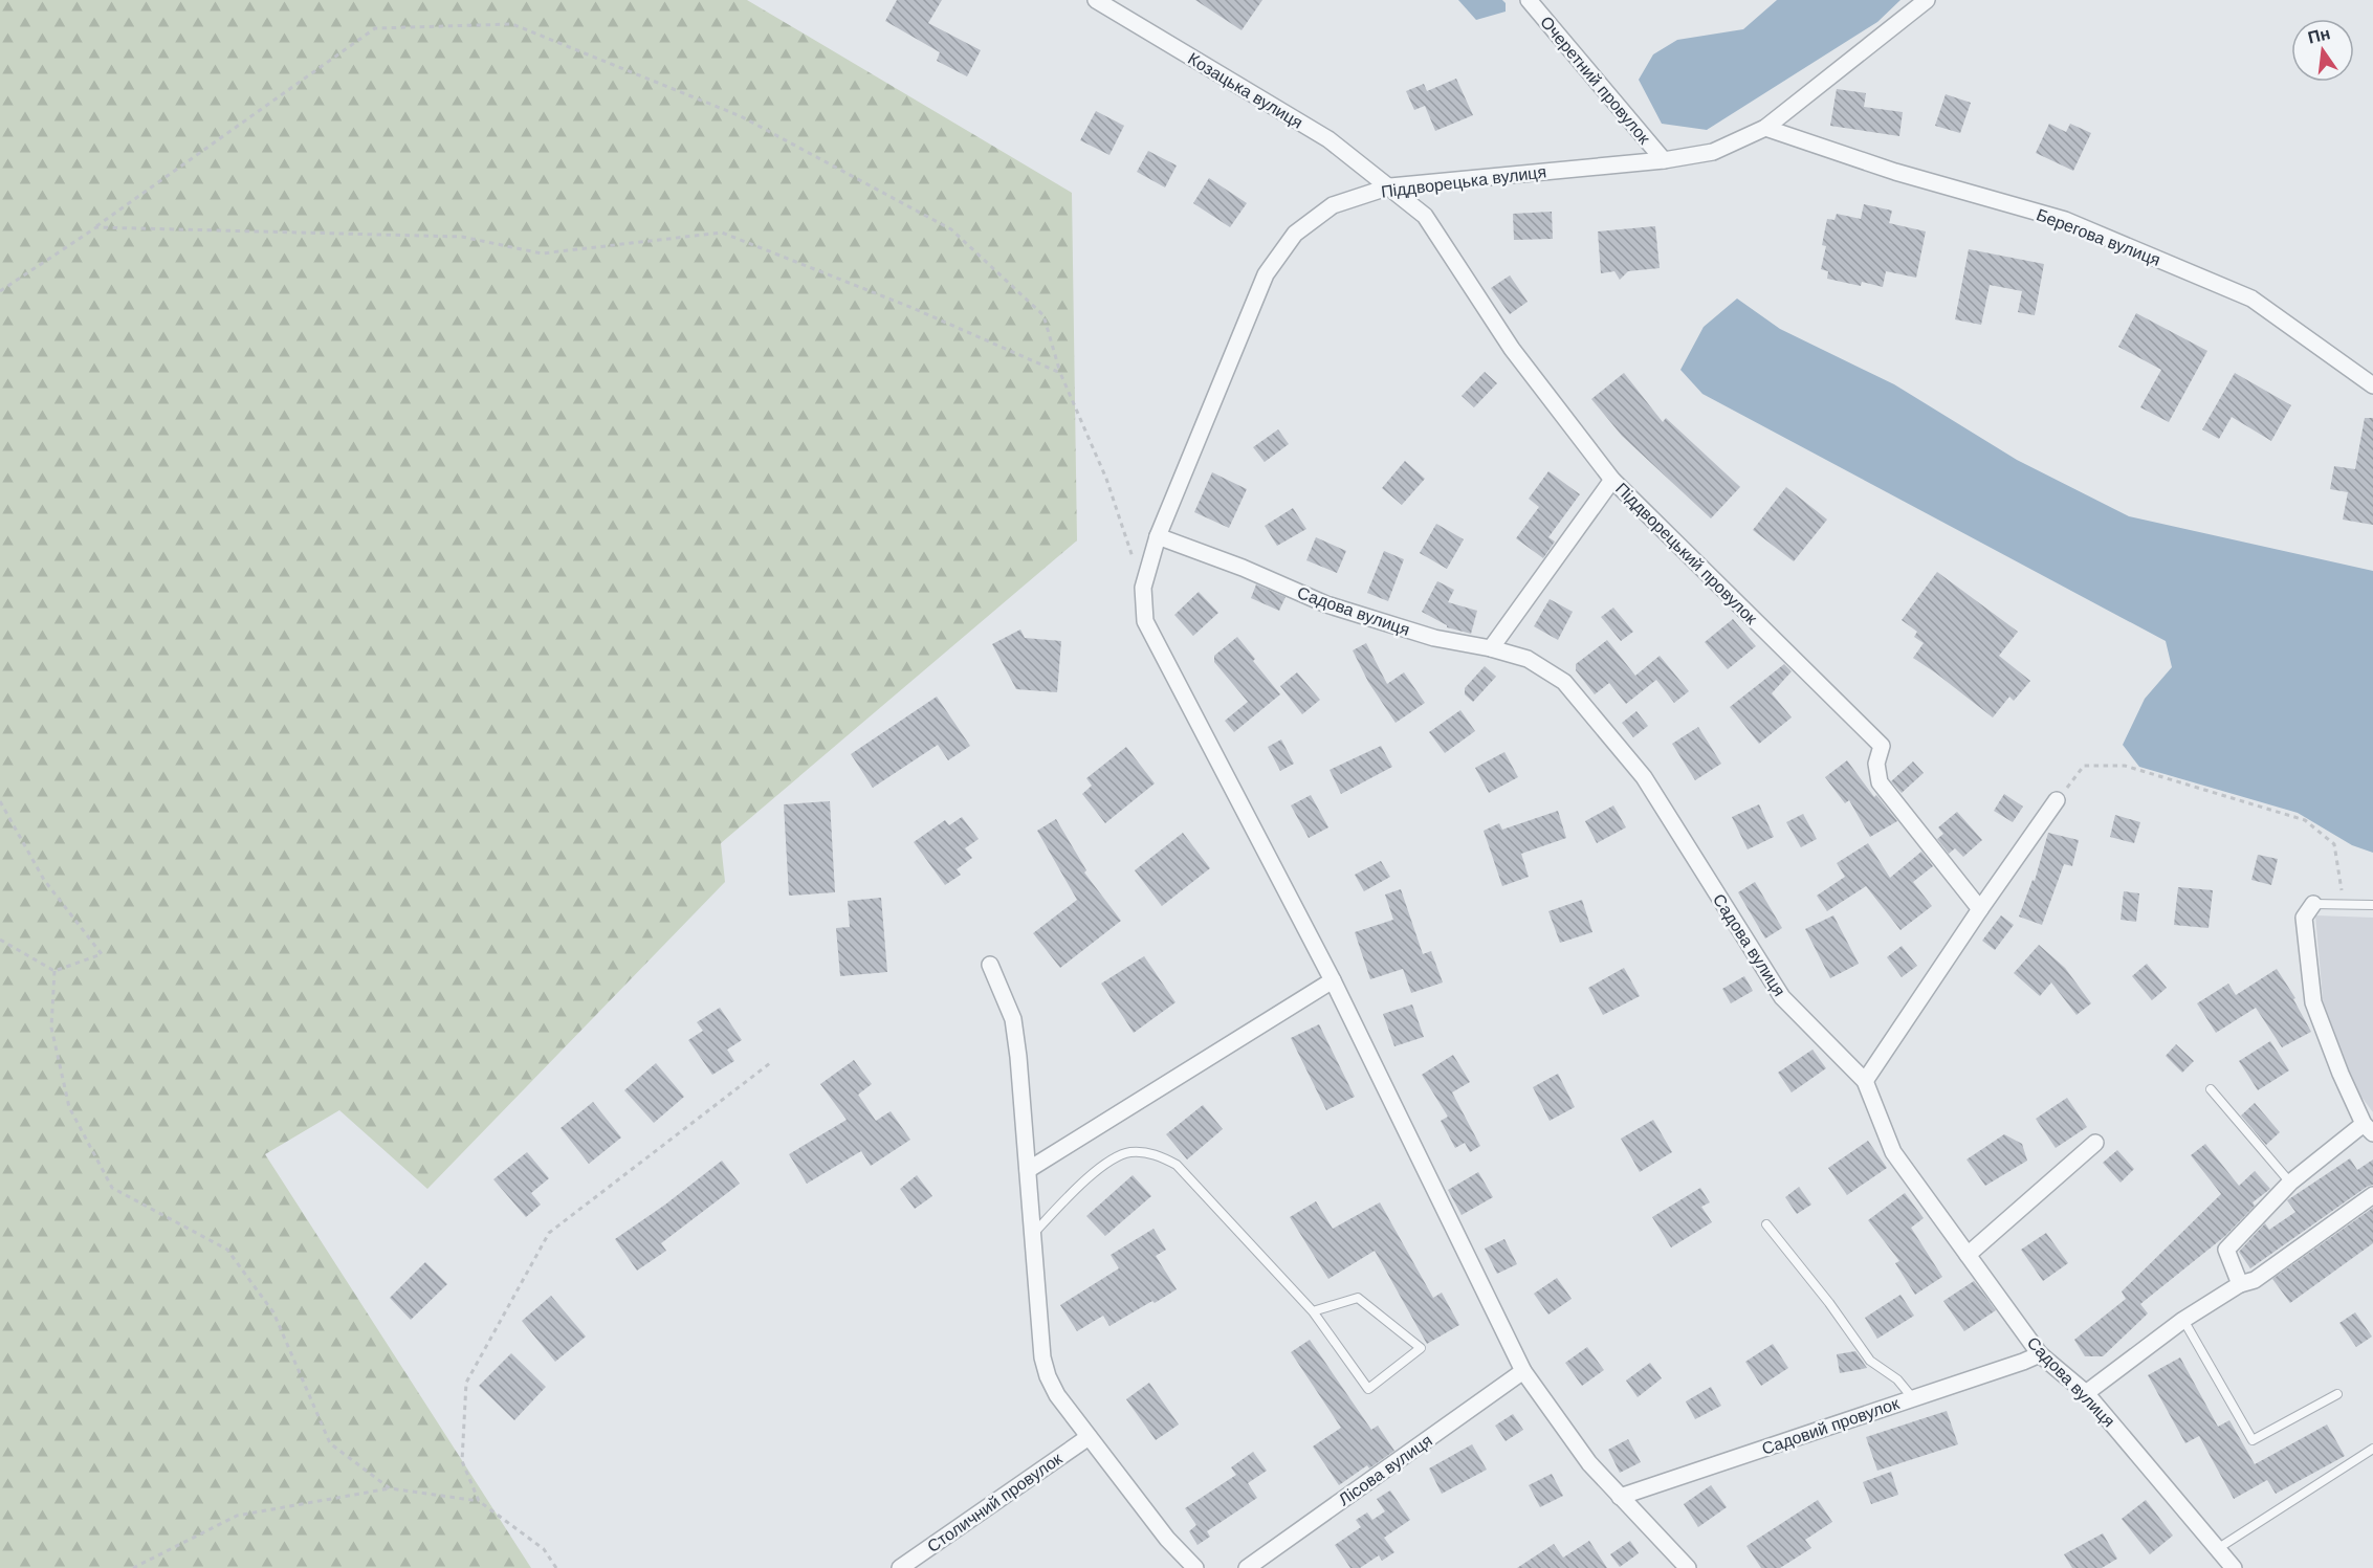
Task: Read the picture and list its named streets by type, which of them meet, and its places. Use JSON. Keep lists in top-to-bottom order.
{
  "streets": {
    "street": [
      "Очеретний провулок",
      "Козацька вулиця",
      "Піддворецька вулиця",
      "Берегова вулиця",
      "Піддворецький провулок",
      "Садова вулиця",
      "Садовий провулок",
      "Лісова вулиця",
      "Столичний провулок"
    ]
  },
  "crossings": [
    ["Очеретний провулок", "Піддворецька вулиця"],
    ["Козацька вулиця", "Піддворецька вулиця"],
    ["Козацька вулиця", "Піддворецький провулок"],
    ["Піддворецька вулиця", "Берегова вулиця"],
    ["Піддворецька вулиця", "Піддворецький провулок"],
    ["Піддворецька вулиця", "Садова вулиця"],
    ["Піддворецька вулиця", "Садовий провулок"],
    ["Піддворецька вулиця", "Лісова вулиця"],
    ["Садова вулиця", "Садовий провулок"]
  ],
  "north": "top"
}
